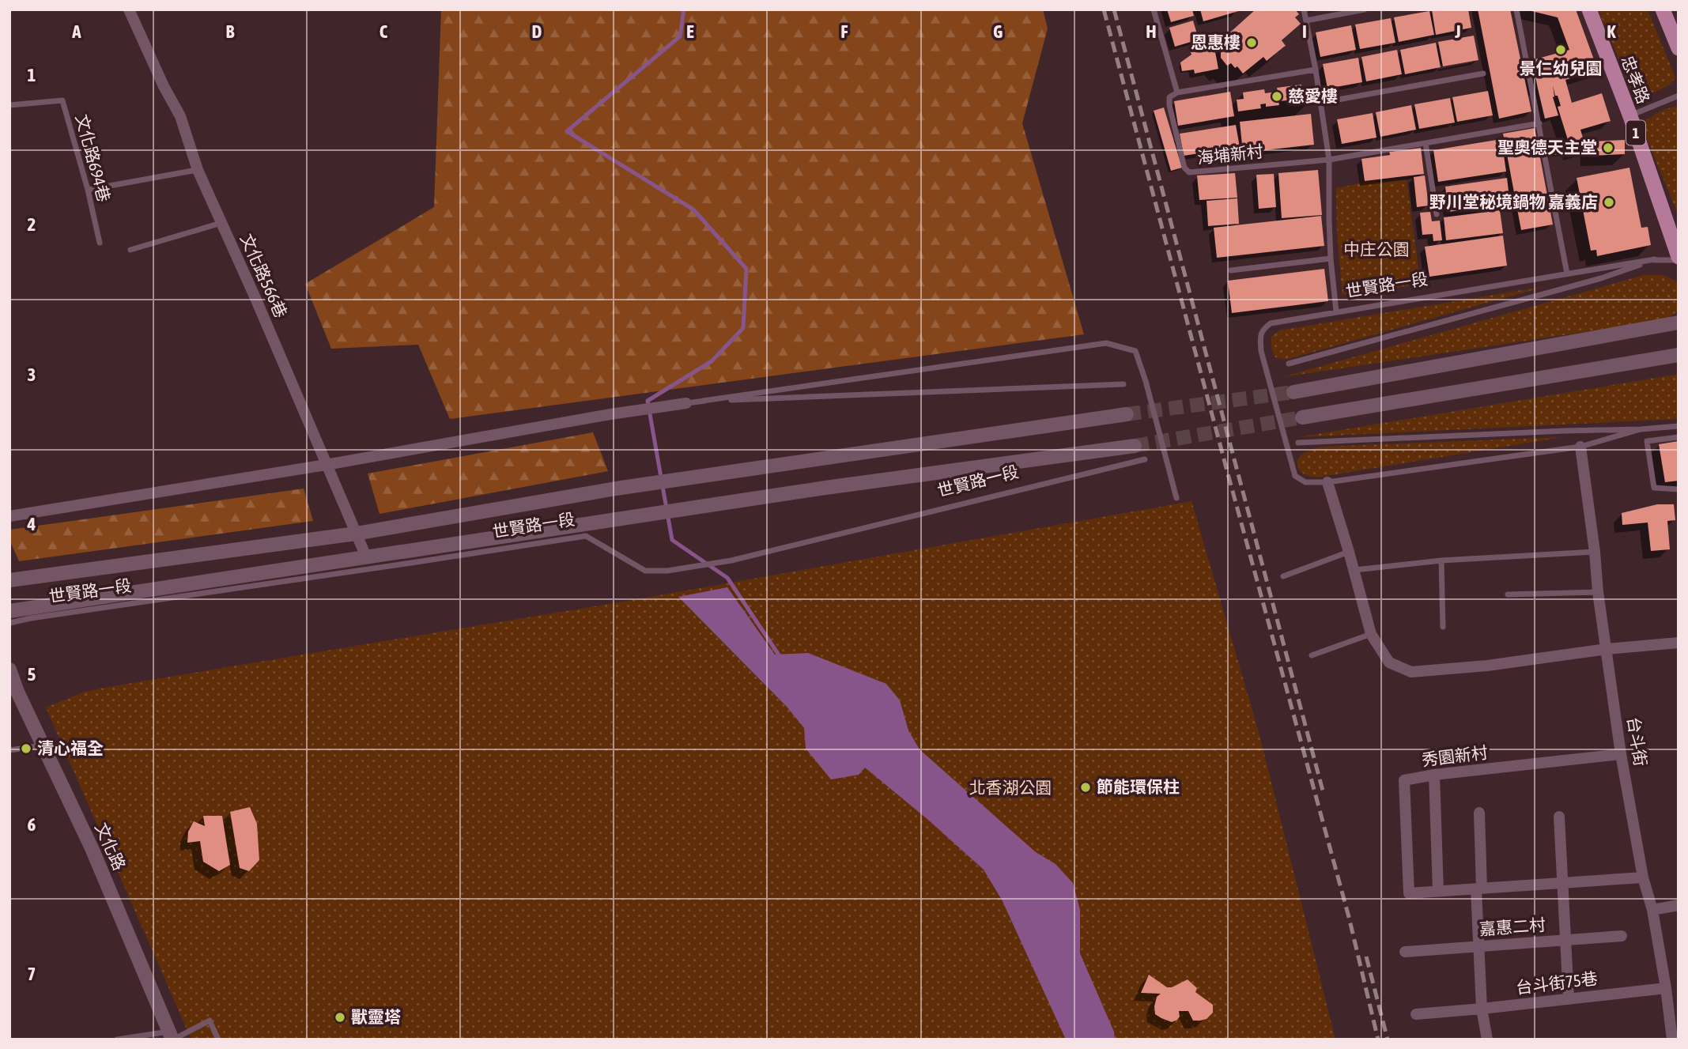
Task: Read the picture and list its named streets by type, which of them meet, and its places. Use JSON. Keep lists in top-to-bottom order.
{
  "streets": {
    "main road": ["忠孝路", "1"],
    "street": [
      "文化路566巷",
      "世賢路一段",
      "台斗街",
      "秀園新村",
      "文化路",
      "嘉惠二村",
      "台斗街75巷"
    ],
    "lane": ["海埔新村", "文化路694巷"]
  },
  "crossings": [
    ["忠孝路", "世賢路一段"],
    ["文化路566巷", "世賢路一段"],
    ["世賢路一段", "台斗街"],
    ["台斗街", "秀園新村"],
    ["台斗街", "台斗街75巷"]
  ],
  "parks": ["中庄公園", "北香湖公園"],
  "places": [
    "恩惠樓",
    "景仁幼兒園",
    "慈愛樓",
    "聖奧德天主堂",
    "野川堂秘境鍋物 嘉義店",
    "清心福全",
    "節能環保柱",
    "獸靈塔"
  ],
  "grid": {
    "columns": [
      "A",
      "B",
      "C",
      "D",
      "E",
      "F",
      "G",
      "H",
      "I",
      "J",
      "K"
    ],
    "rows": [
      "1",
      "2",
      "3",
      "4",
      "5",
      "6",
      "7"
    ]
  }
}
